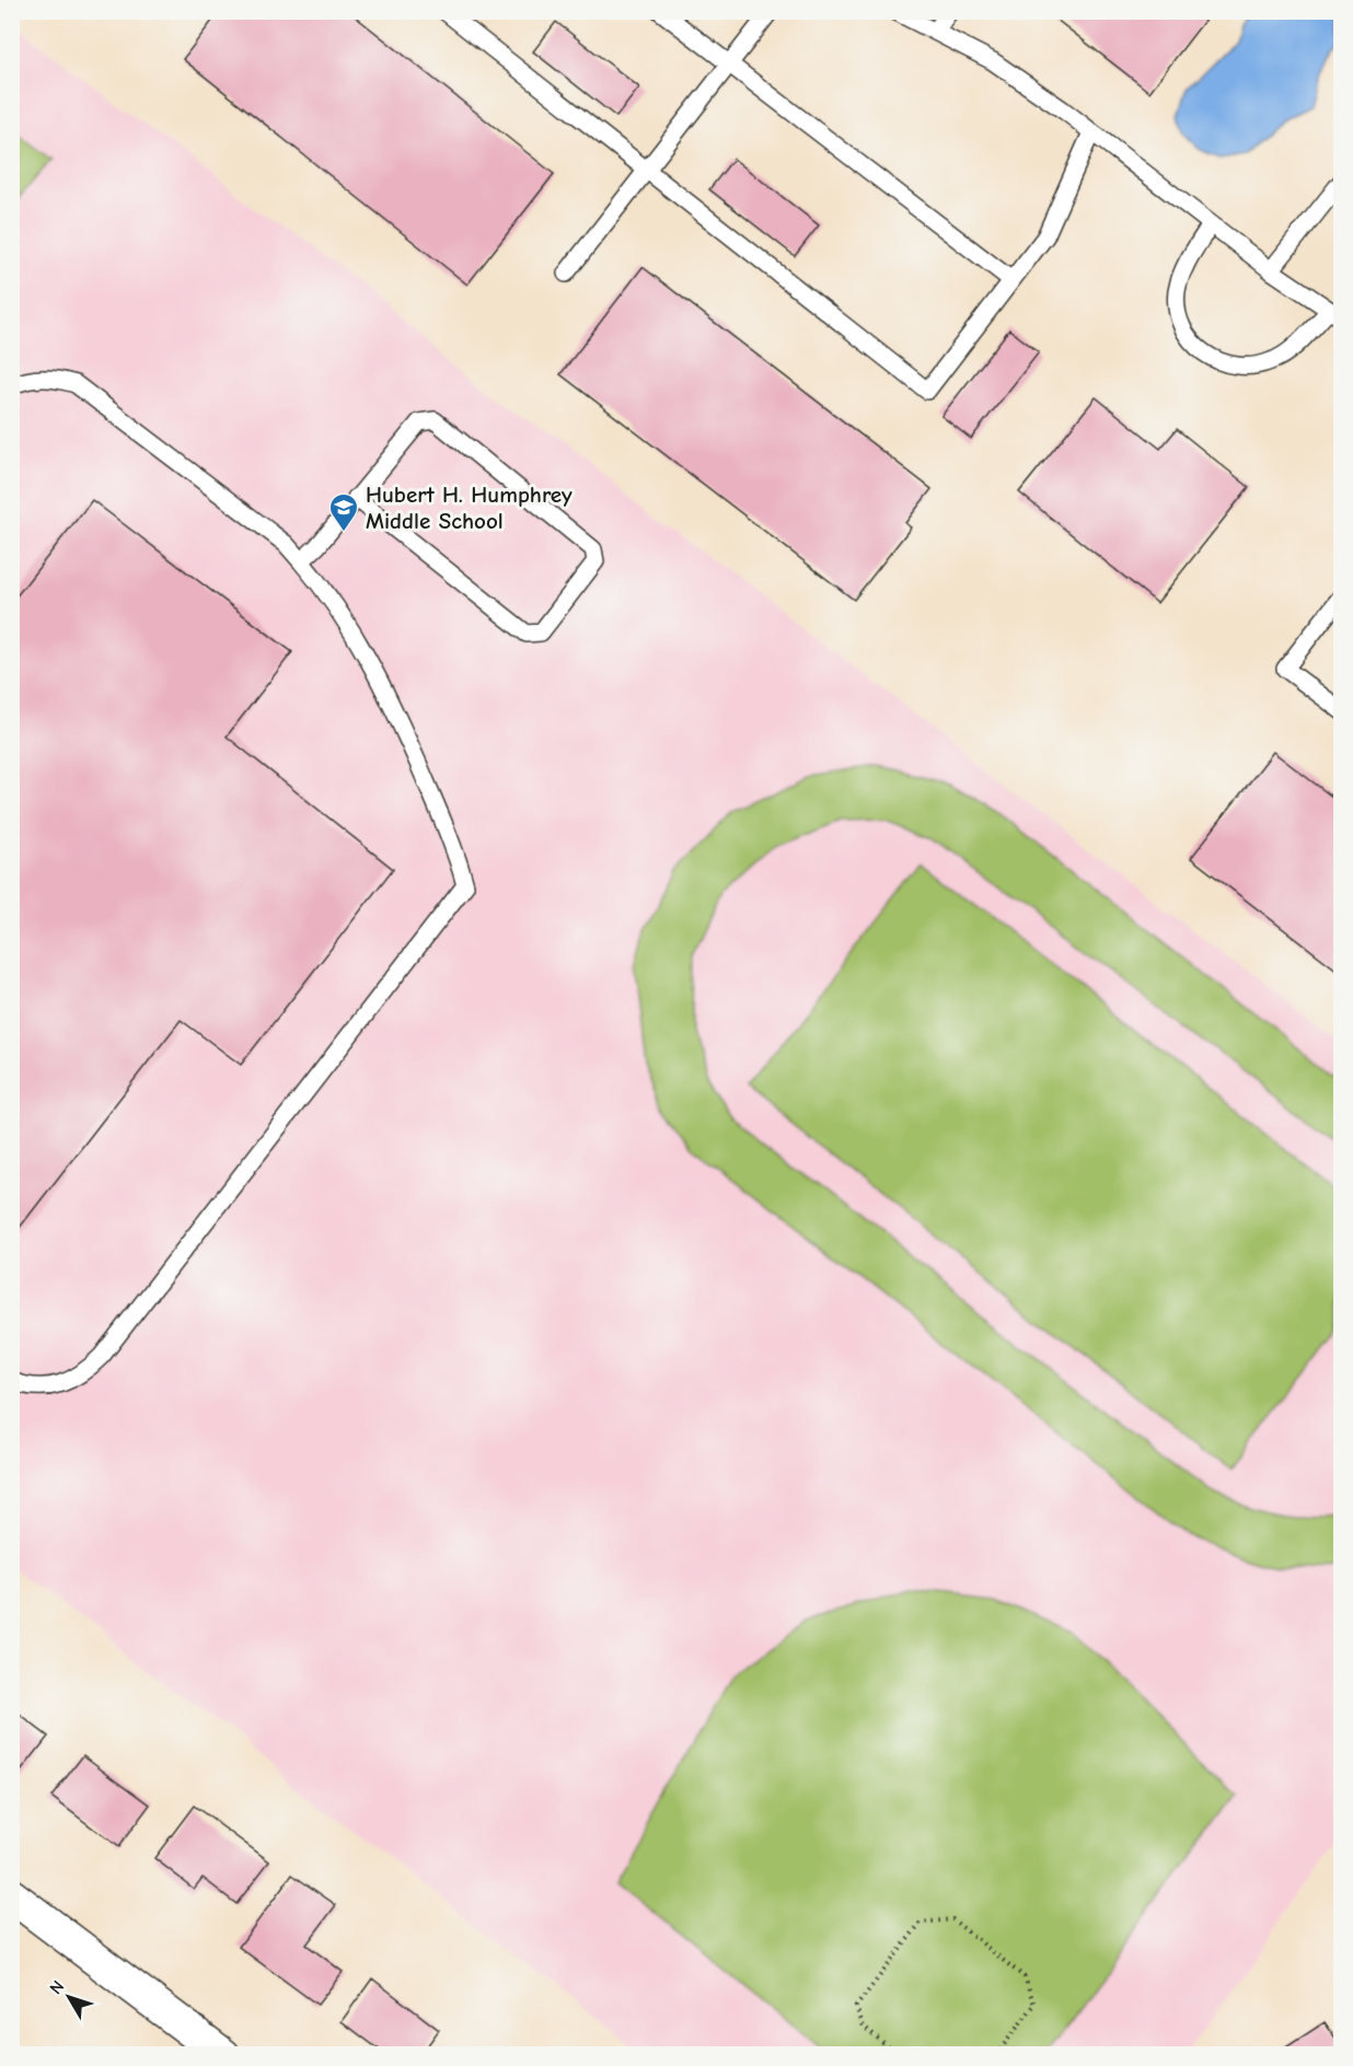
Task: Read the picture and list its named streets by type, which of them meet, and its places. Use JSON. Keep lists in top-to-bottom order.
{
  "places": {
    "school or university": ["Hubert H. Humphrey Middle School"]
  },
  "north": "top left"
}
